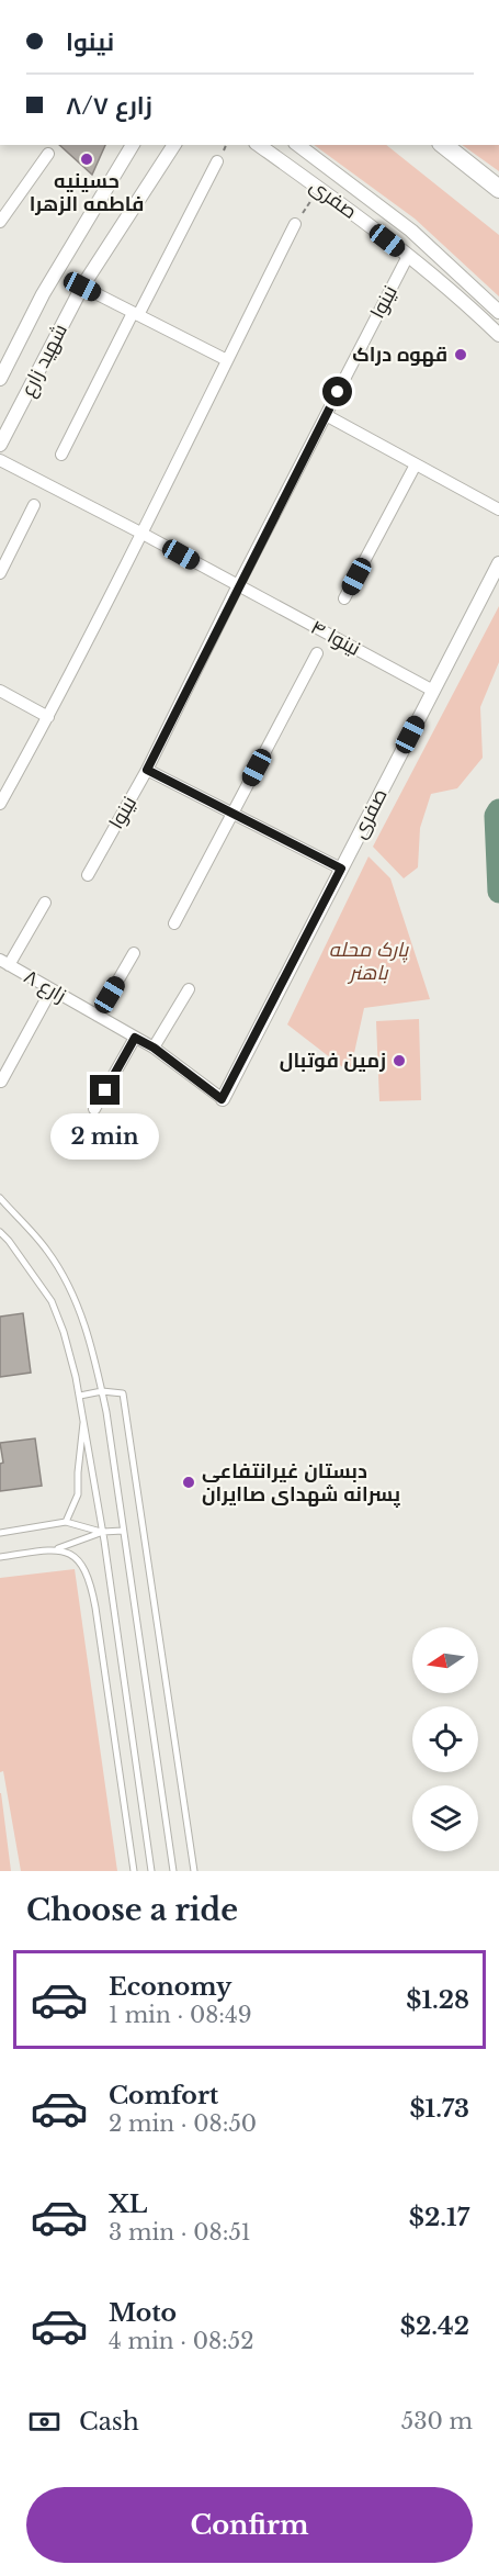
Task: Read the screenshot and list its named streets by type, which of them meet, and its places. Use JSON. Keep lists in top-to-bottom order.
{
  "streets": {
    "street": [
      "صفری",
      "نینوا",
      "شهید زارع",
      "۴ نینوا",
      "۸ زارع"
    ]
  },
  "crossings": [
    ["صفری", "نینوا"],
    ["صفری", "۴ نینوا"],
    ["صفری", "۸ زارع"],
    ["نینوا", "۴ نینوا"]
  ],
  "parks": ["پارک محله باهنر"],
  "places": [
    "حسینیه فاطمه الزهرا",
    "قهوه دراک",
    "زمین فوتبال",
    "دبستان غیرانتفاعی پسرانه شهدای صاایران"
  ],
  "north": "left",
  "page": {
    "banner": ["نینوا", "۸/۷ زارع"],
    "bubble": "2 min",
    "heading": "Choose a ride",
    "list": [
      {
        "name": "Economy",
        "note": "1 min · 08:49",
        "value": "$1.28"
      },
      {
        "name": "Comfort",
        "note": "2 min · 08:50",
        "value": "$1.73"
      },
      {
        "name": "XL",
        "note": "3 min · 08:51",
        "value": "$2.17"
      },
      {
        "name": "Moto",
        "note": "4 min · 08:52",
        "value": "$2.42"
      }
    ],
    "pay": ["Cash", "530 m"],
    "buttons": "Confirm"
  }
}
